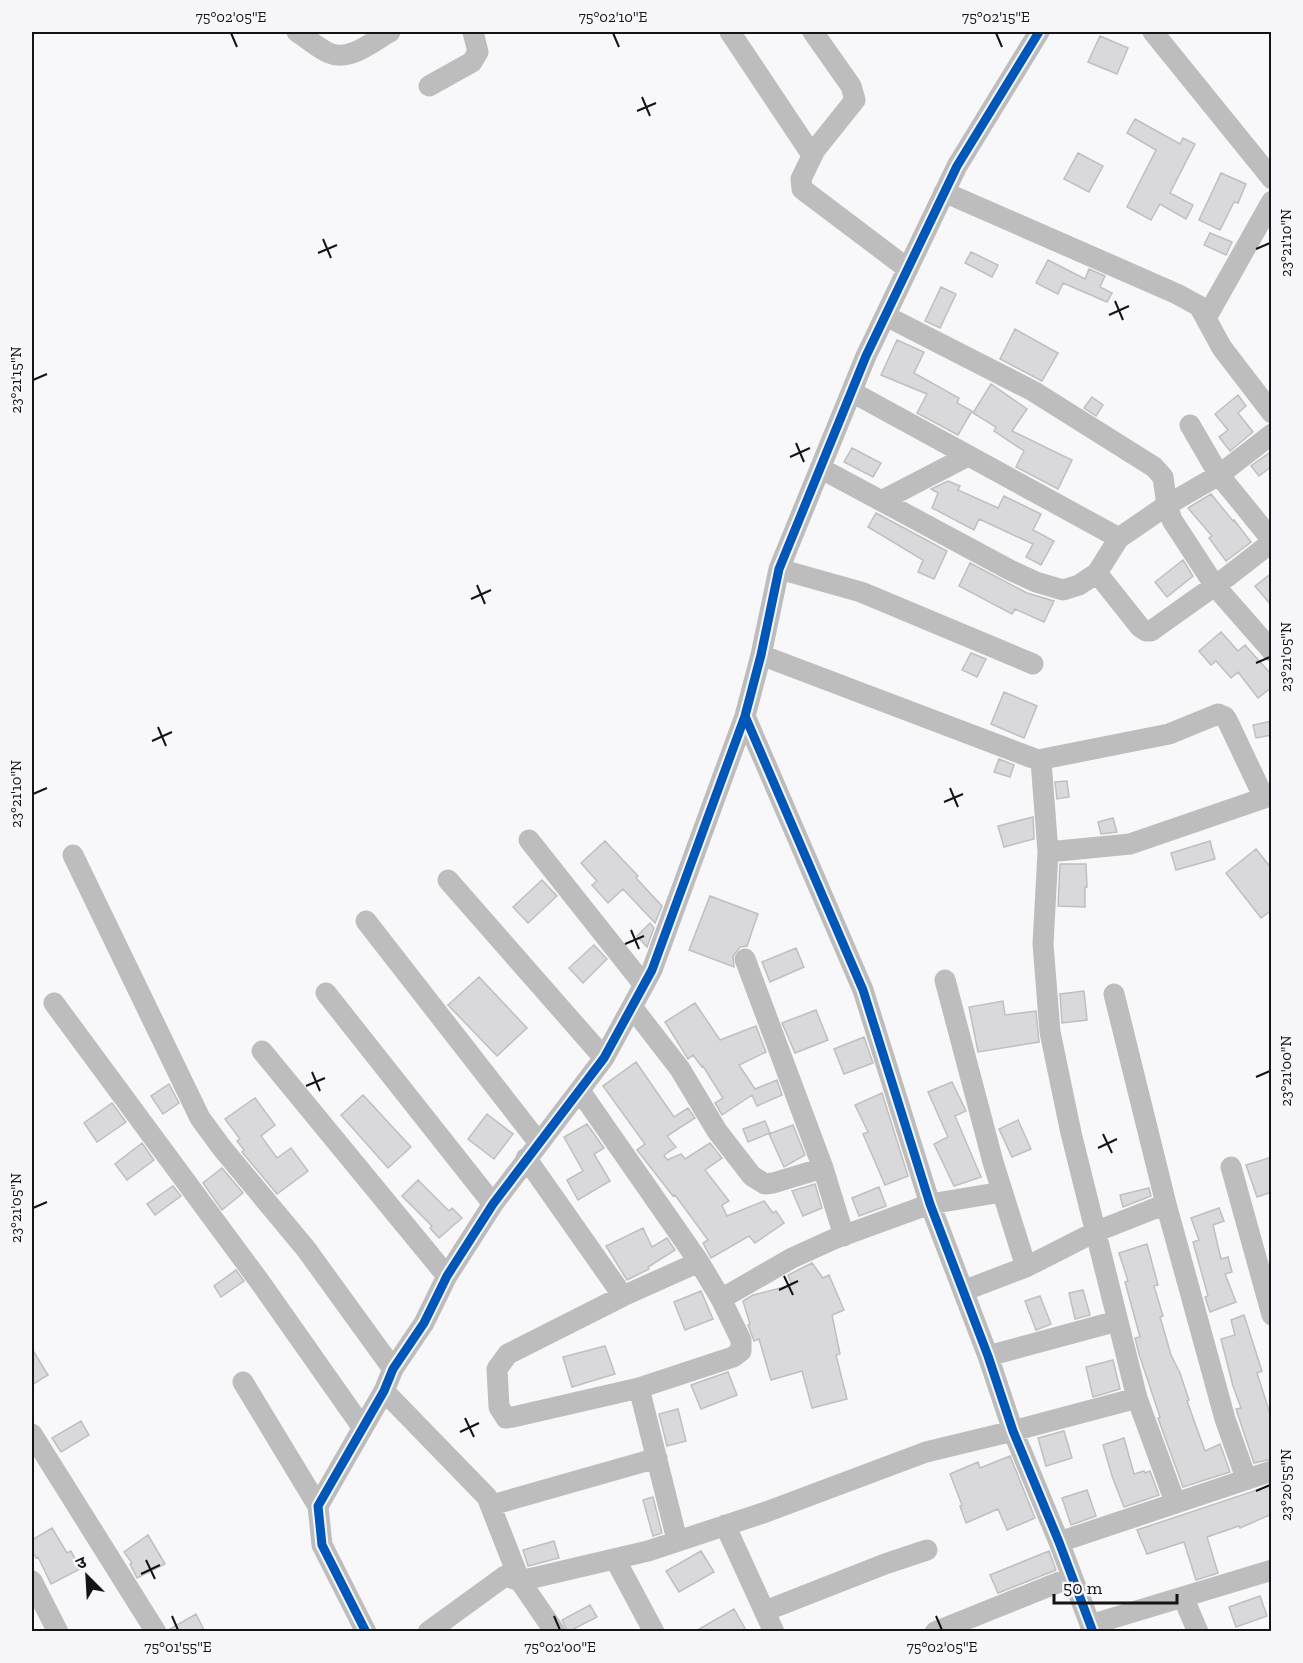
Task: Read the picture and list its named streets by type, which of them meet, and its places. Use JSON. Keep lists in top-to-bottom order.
{
  "scale_bar": "50 m",
  "north": "top left",
  "coordinates": [
    "75°02'05\"E",
    "75°02'10\"E",
    "75°02'15\"E",
    "23°21'10\"N",
    "23°21'15\"N",
    "23°21'05\"N",
    "23°21'00\"N",
    "23°20'55\"N",
    "75°01'55\"E",
    "75°02'00\"E"
  ]
}
